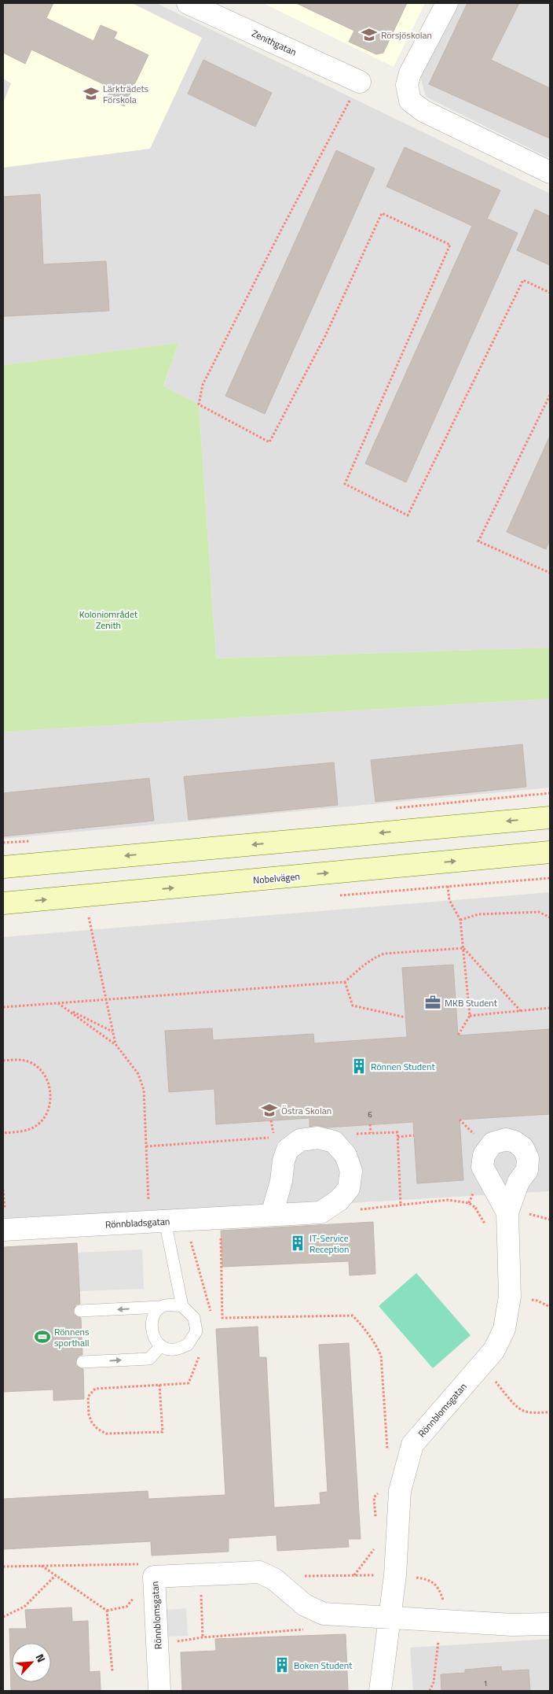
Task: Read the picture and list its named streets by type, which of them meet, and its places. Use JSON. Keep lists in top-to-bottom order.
{
  "streets": {
    "main road": ["Nobelvägen"],
    "street": ["Zenithgatan", "Rönnbladsgatan", "Rönnblomsgatan"]
  },
  "parks": ["Koloniområdet Zenith"],
  "places": {
    "school or university": ["Rörsjöskolan", "Lärkträdets Förskola", "Östra Skolan"],
    "office": ["MKB Student"],
    "building": ["Rönnen Student", "IT-Service Reception", "Boken Student"],
    "sports": ["Rönnens sporthall"]
  },
  "house_numbers": ["6", "1"],
  "north": "top right"
}
